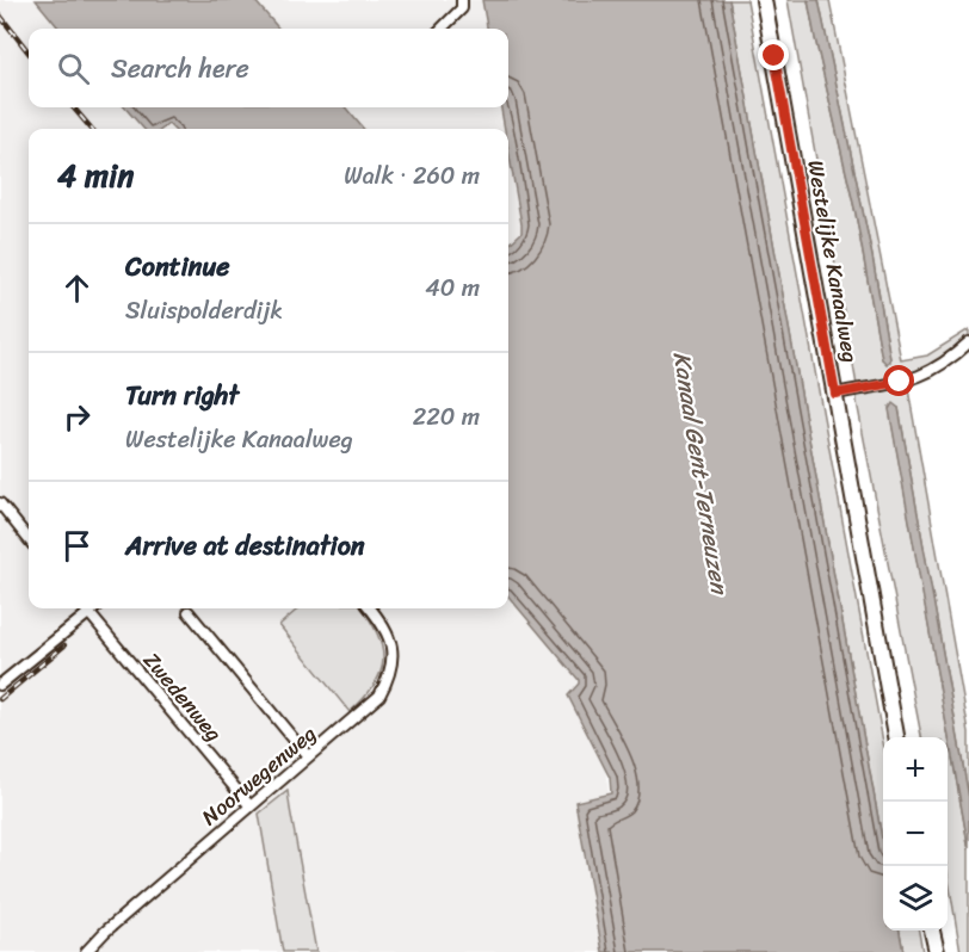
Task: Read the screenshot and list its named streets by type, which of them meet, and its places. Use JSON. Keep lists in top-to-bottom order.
{
  "streets": {
    "main road": ["Westelijke Kanaalweg"],
    "street": ["Zwedenweg", "Noorwegenweg"]
  },
  "crossings": [
    ["Zwedenweg", "Noorwegenweg"]
  ],
  "water": ["Kanaal Gent-Terneuzen"],
  "page": {
    "search": "Search here",
    "heading": ["4 min", "Walk · 260 m"],
    "list": [
      ["Continue", "Sluispolderdijk", "40 m"],
      ["Turn right", "Westelijke Kanaalweg", "220 m"],
      "Arrive at destination"
    ],
    "map_buttons": ["+", "−"]
  }
}
